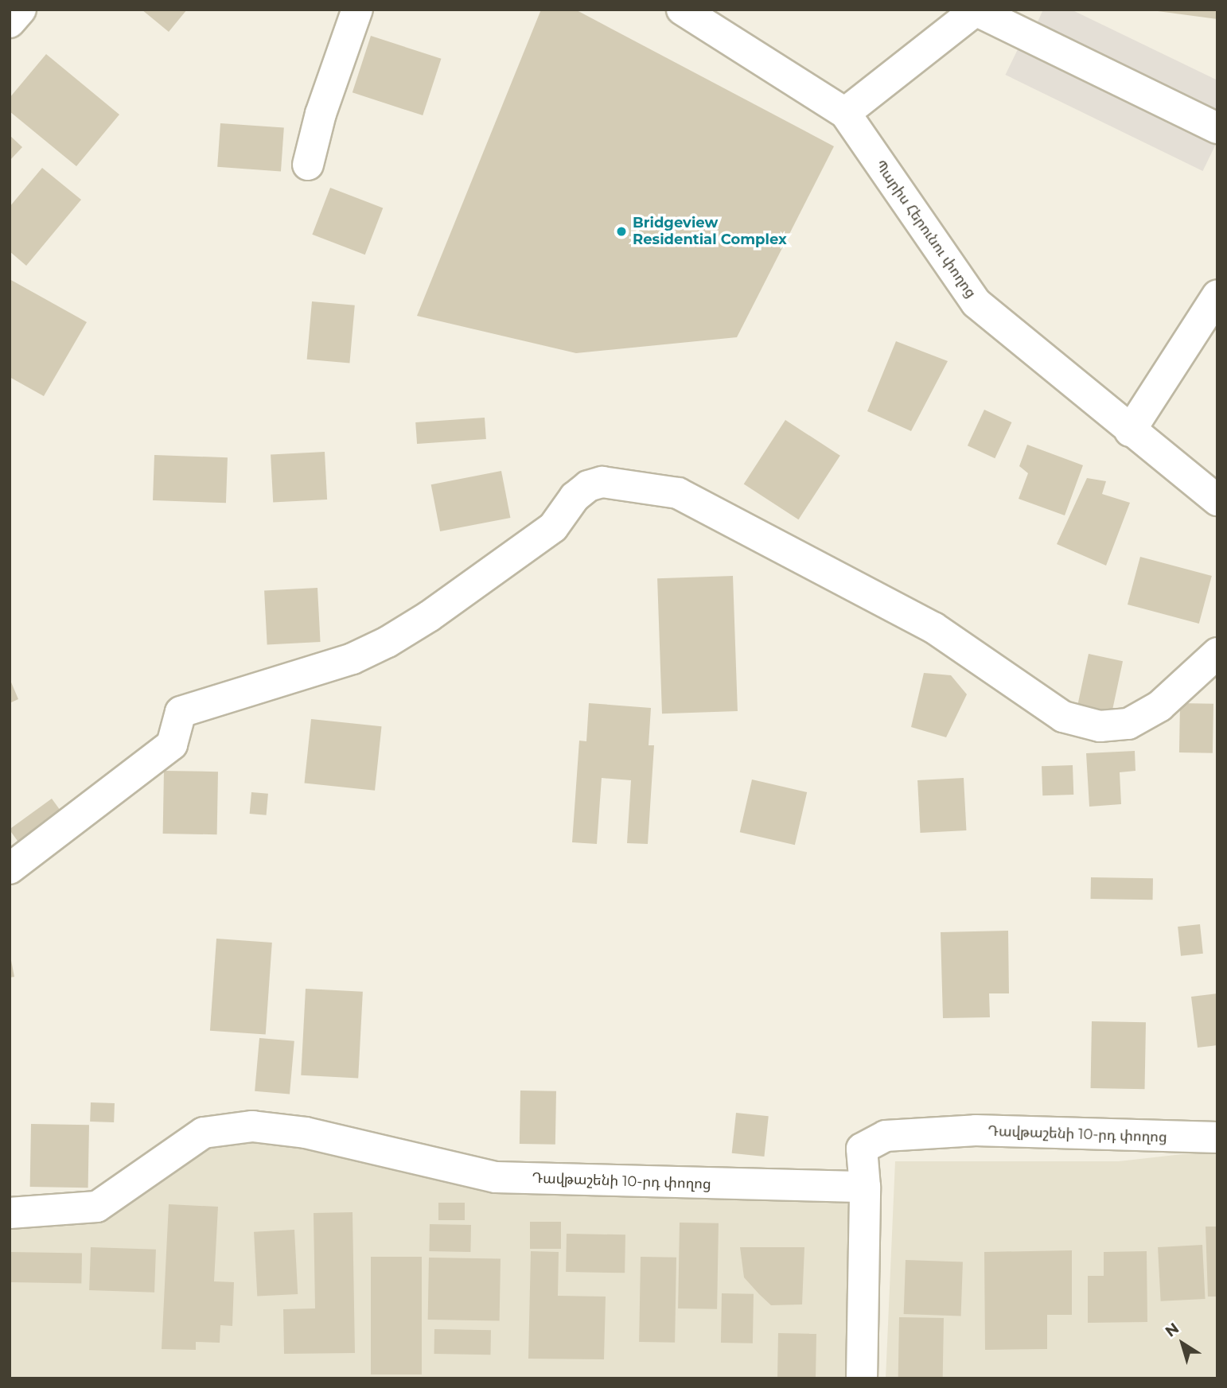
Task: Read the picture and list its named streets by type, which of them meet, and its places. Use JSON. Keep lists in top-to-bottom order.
{
  "streets": {
    "street": ["Պարիս Հերունու փողոց", "Դավթաշենի 10-րդ փողոց"]
  },
  "places": ["Bridgeview Residential Complex"],
  "north": "top left"
}
